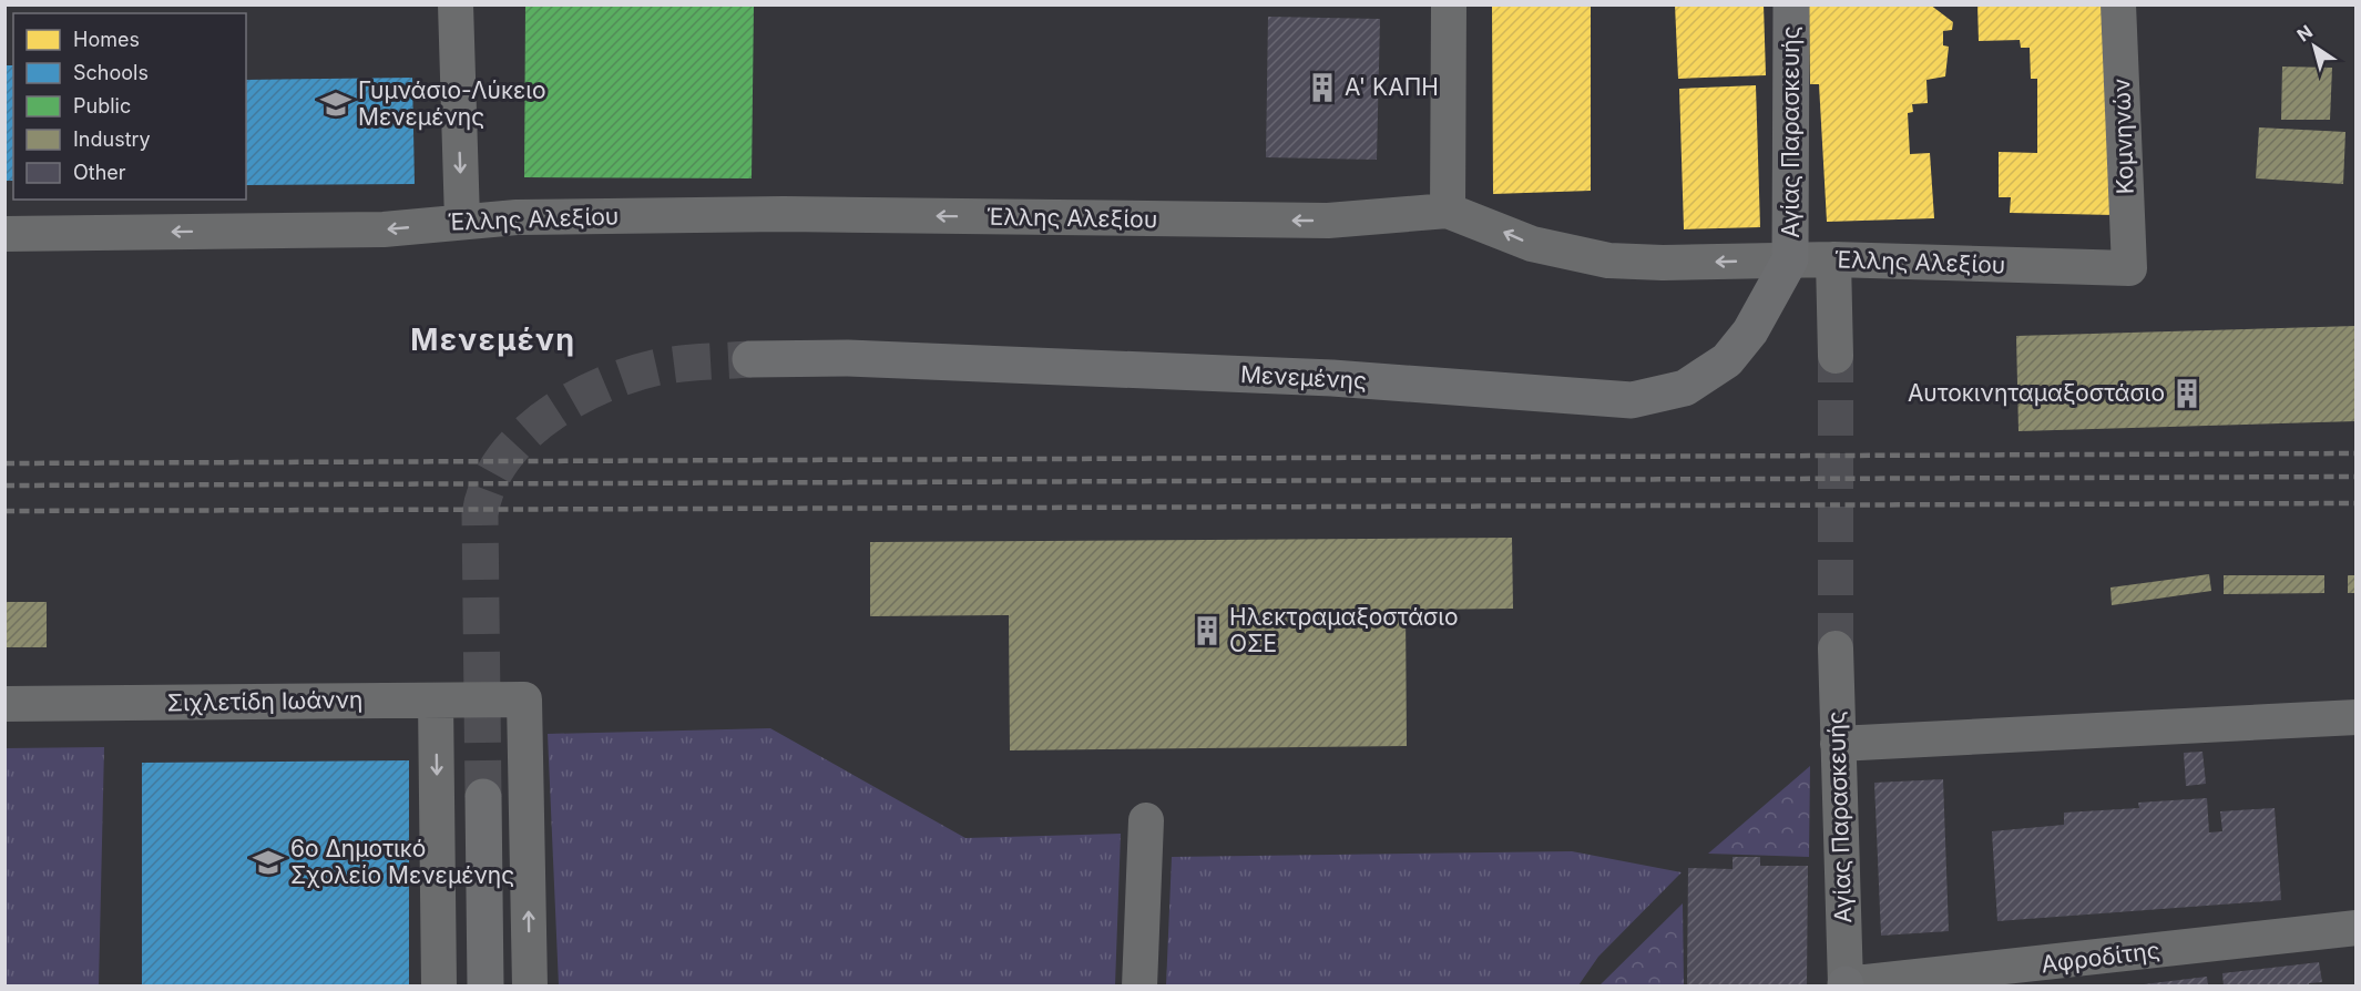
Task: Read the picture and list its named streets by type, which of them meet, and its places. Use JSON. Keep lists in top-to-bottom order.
{
  "streets": {
    "street": [
      "Αγίας Παρασκευής",
      "Κομνηνών",
      "Έλλης Αλεξίου",
      "Μενεμένης",
      "Σιχλετίδη Ιωάννη",
      "Αφροδίτης"
    ]
  },
  "crossings": [
    ["Αγίας Παρασκευής", "Έλλης Αλεξίου"],
    ["Αγίας Παρασκευής", "Μενεμένης"],
    ["Αγίας Παρασκευής", "Αφροδίτης"],
    ["Κομνηνών", "Έλλης Αλεξίου"],
    ["Έλλης Αλεξίου", "Μενεμένης"]
  ],
  "one_way": ["Έλλης Αλεξίου"],
  "districts": ["Μενεμένη"],
  "places": {
    "building": ["Α' ΚΑΠΗ", "Αυτοκινηταμαξοστάσιο", "Ηλεκτραμαξοστάσιο ΟΣΕ"],
    "school or university": ["Γυμνάσιο-Λύκειο Μενεμένης", "6ο Δημοτικό Σχολείο Μενεμένης"]
  },
  "legend": [
    "Homes",
    "Schools",
    "Public",
    "Industry",
    "Other"
  ],
  "north": "top left"
}
